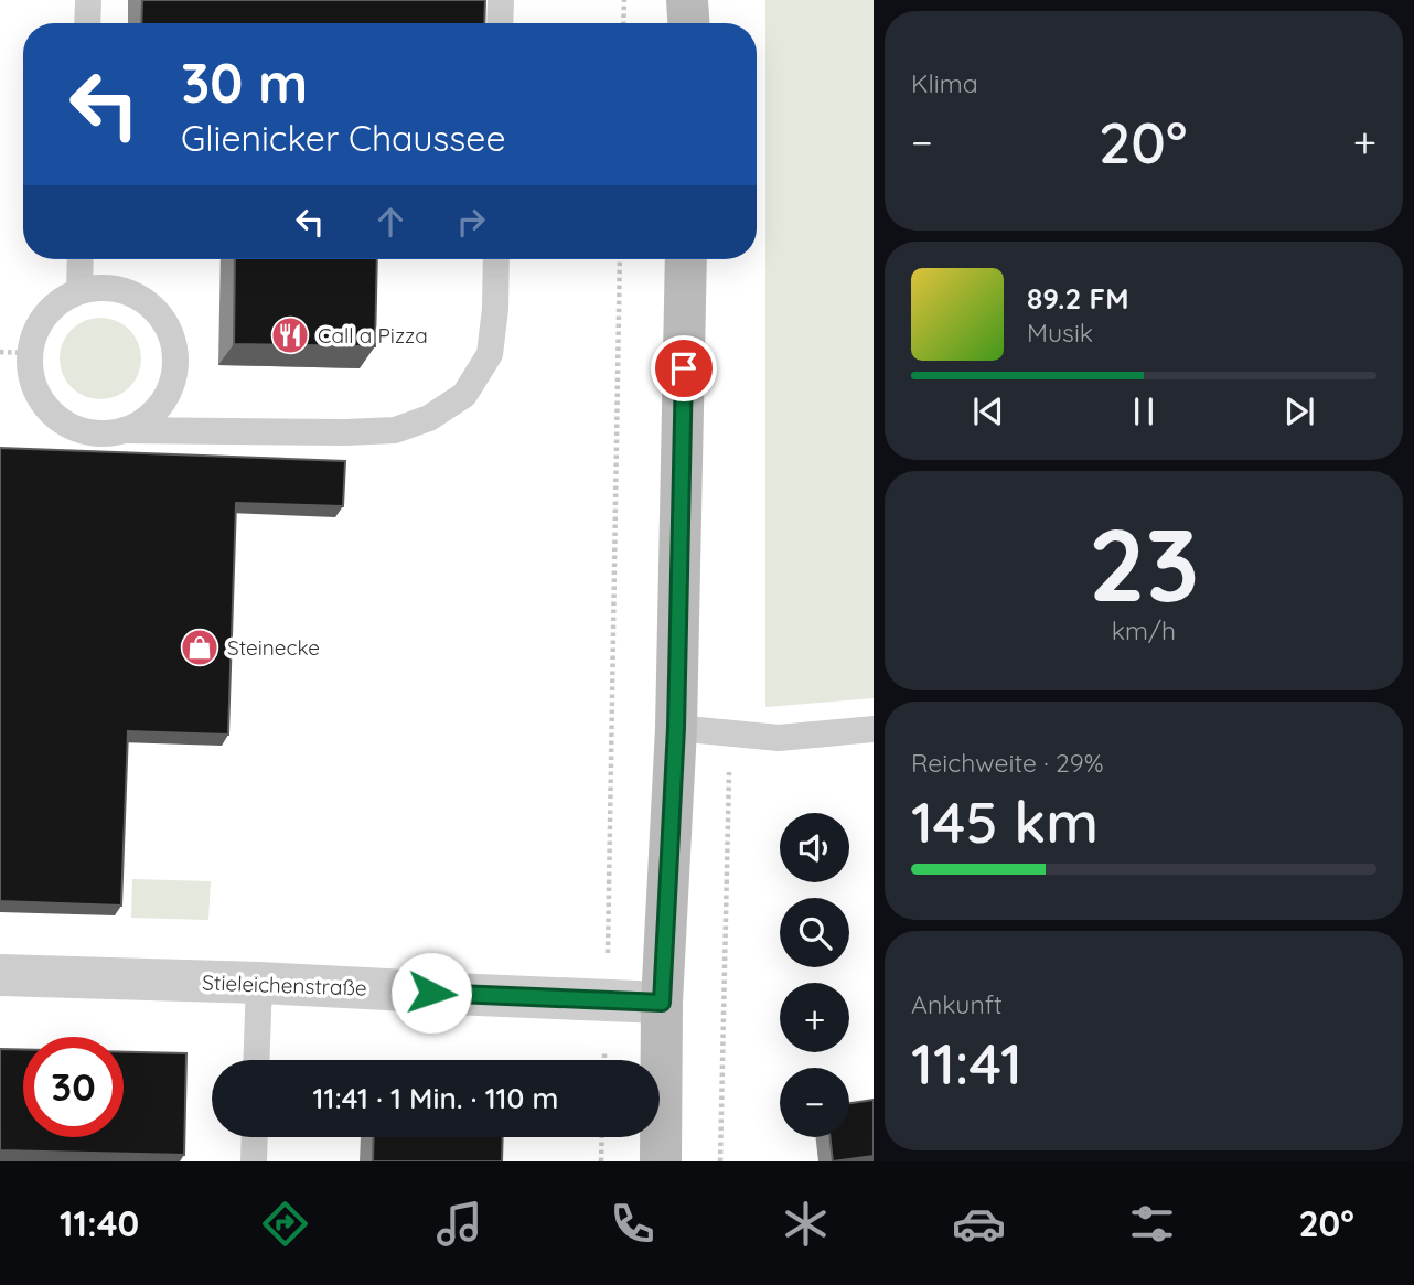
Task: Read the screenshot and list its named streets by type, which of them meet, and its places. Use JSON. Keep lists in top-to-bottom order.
{
  "streets": {
    "street": ["Stieleichenstraße"]
  },
  "places": {
    "restaurant": ["Call a Pizza"],
    "shop": ["Steinecke"]
  },
  "page": {
    "tile": [
      "Klima",
      ["23", "km/h"],
      ["Reichweite · 29%", "145 km"],
      ["Ankunft", "11:41"]
    ],
    "turn": ["30 m", "Glienicker Chaussee"],
    "heat": ["−", "20°", "+"],
    "song": ["89.2 FM", "Musik"],
    "map_buttons": ["+", "−"],
    "limit": "30",
    "trip": "11:41 · 1 Min. · 110 m",
    "tabs": ["11:40", "20°"]
  }
}
